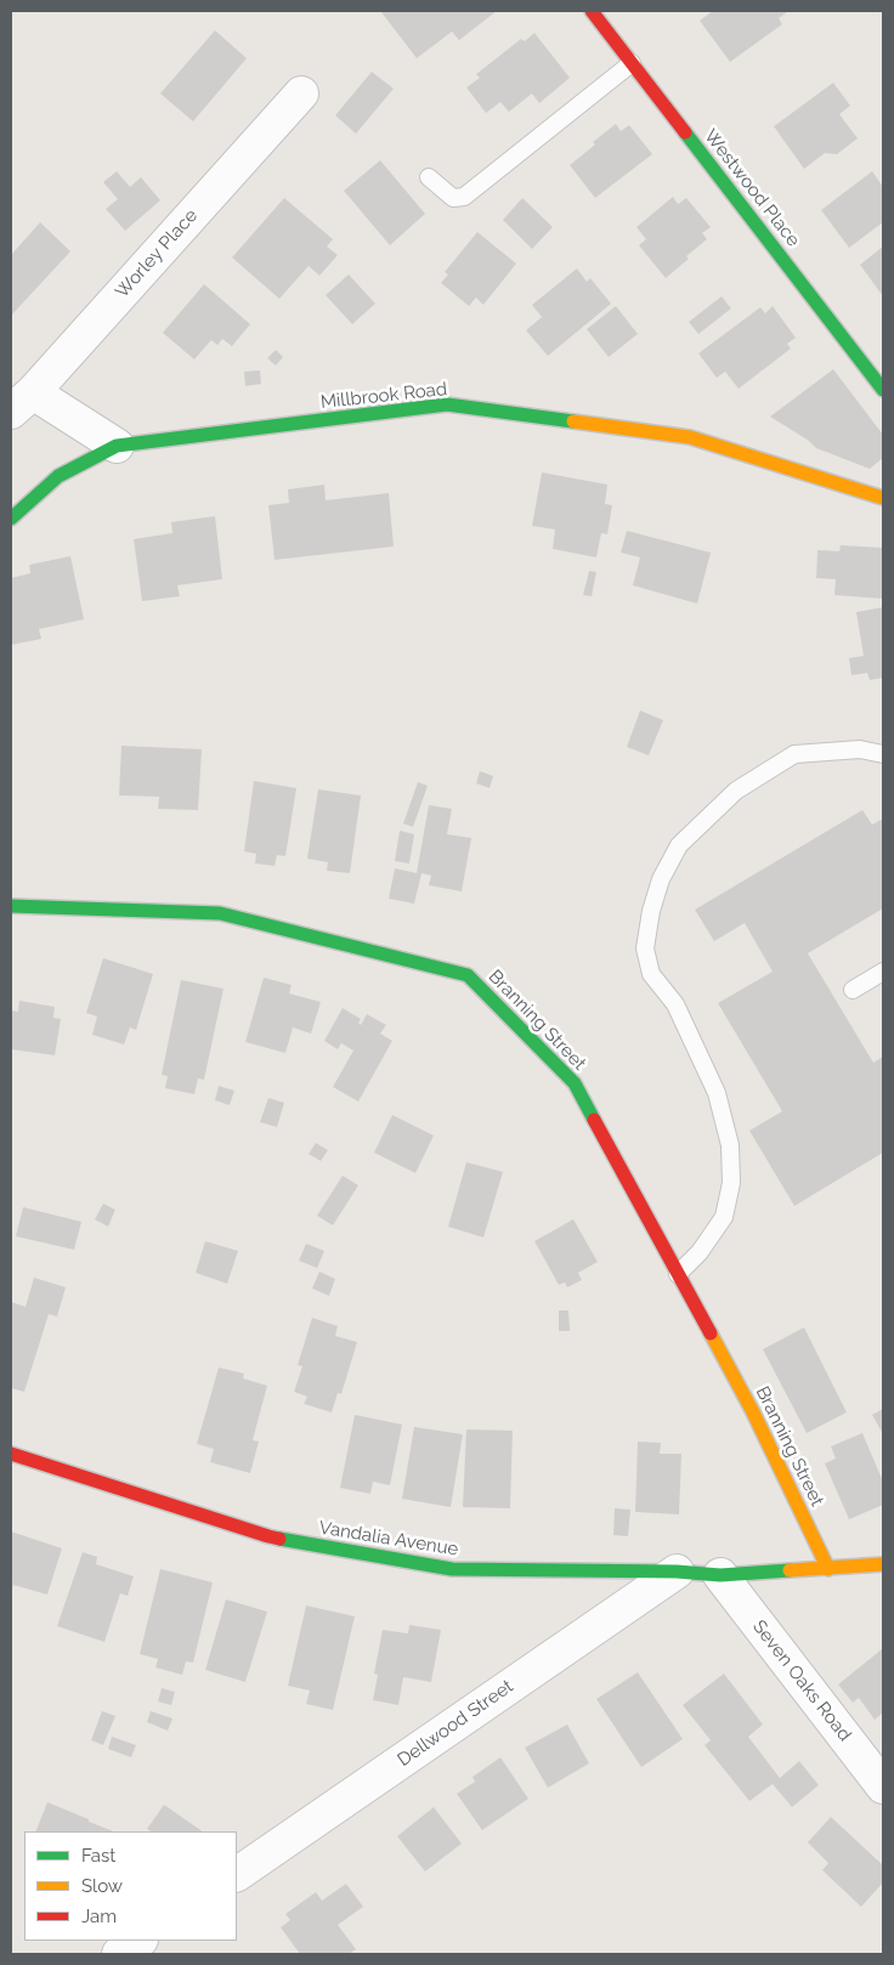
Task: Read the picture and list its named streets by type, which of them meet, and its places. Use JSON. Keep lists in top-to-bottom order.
{
  "streets": {
    "street": [
      "Westwood Place",
      "Worley Place",
      "Millbrook Road",
      "Branning Street",
      "Vandalia Avenue",
      "Seven Oaks Road",
      "Dellwood Street"
    ]
  },
  "crossings": [
    ["Branning Street", "Vandalia Avenue"],
    ["Vandalia Avenue", "Seven Oaks Road"],
    ["Vandalia Avenue", "Dellwood Street"]
  ],
  "legend": ["Fast", "Slow", "Jam"]
}
